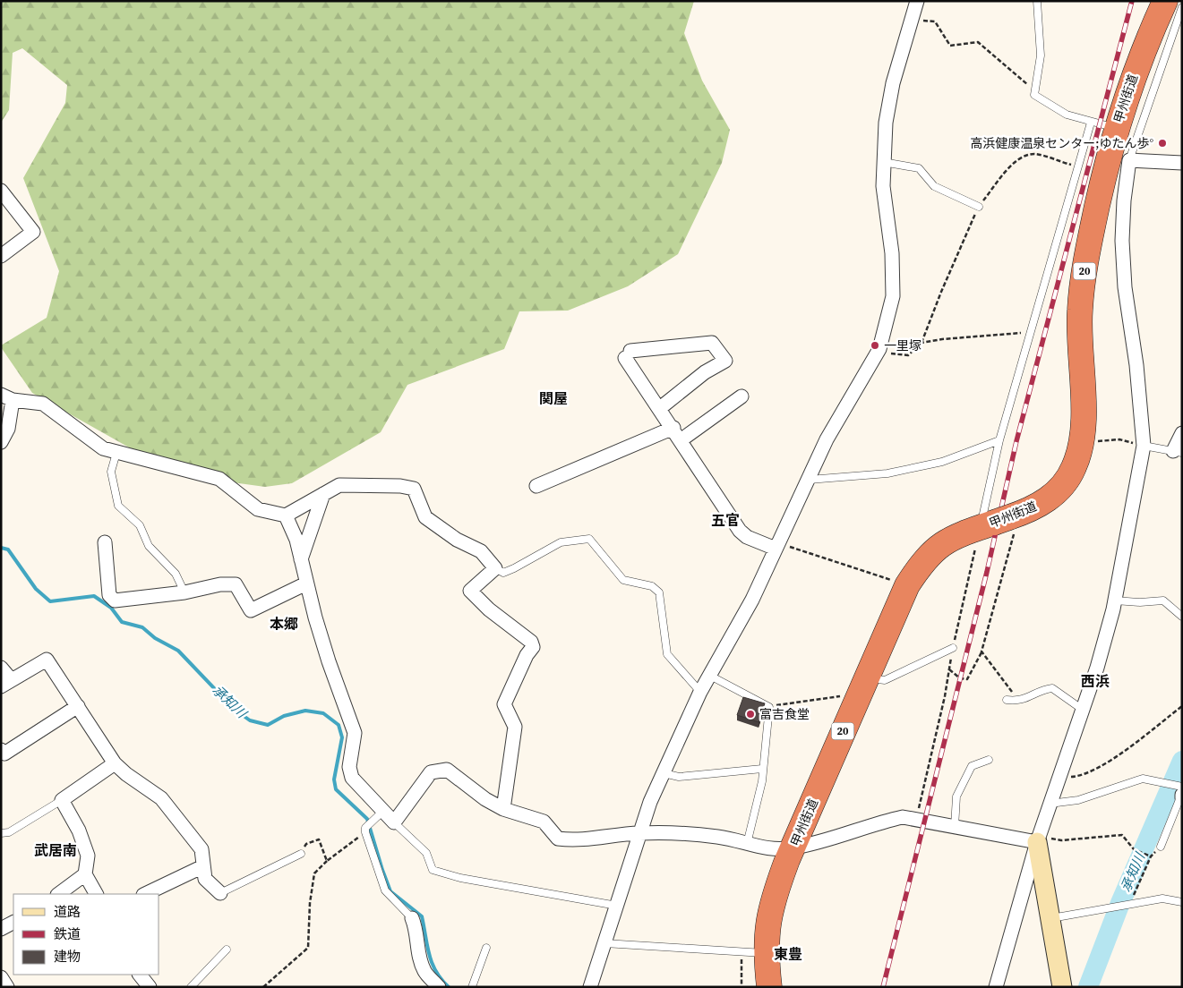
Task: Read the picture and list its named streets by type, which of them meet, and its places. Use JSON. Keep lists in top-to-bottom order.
{
  "streets": {
    "highway": ["甲州街道", "20"]
  },
  "districts": [
    "関屋",
    "五官",
    "本郷",
    "西浜",
    "武居南",
    "東豊"
  ],
  "water": ["承知川"],
  "places": ["高浜健康温泉センター;ゆたん歩°", "一里塚", "富吉食堂"],
  "legend": ["道路", "鉄道", "建物"]
}
